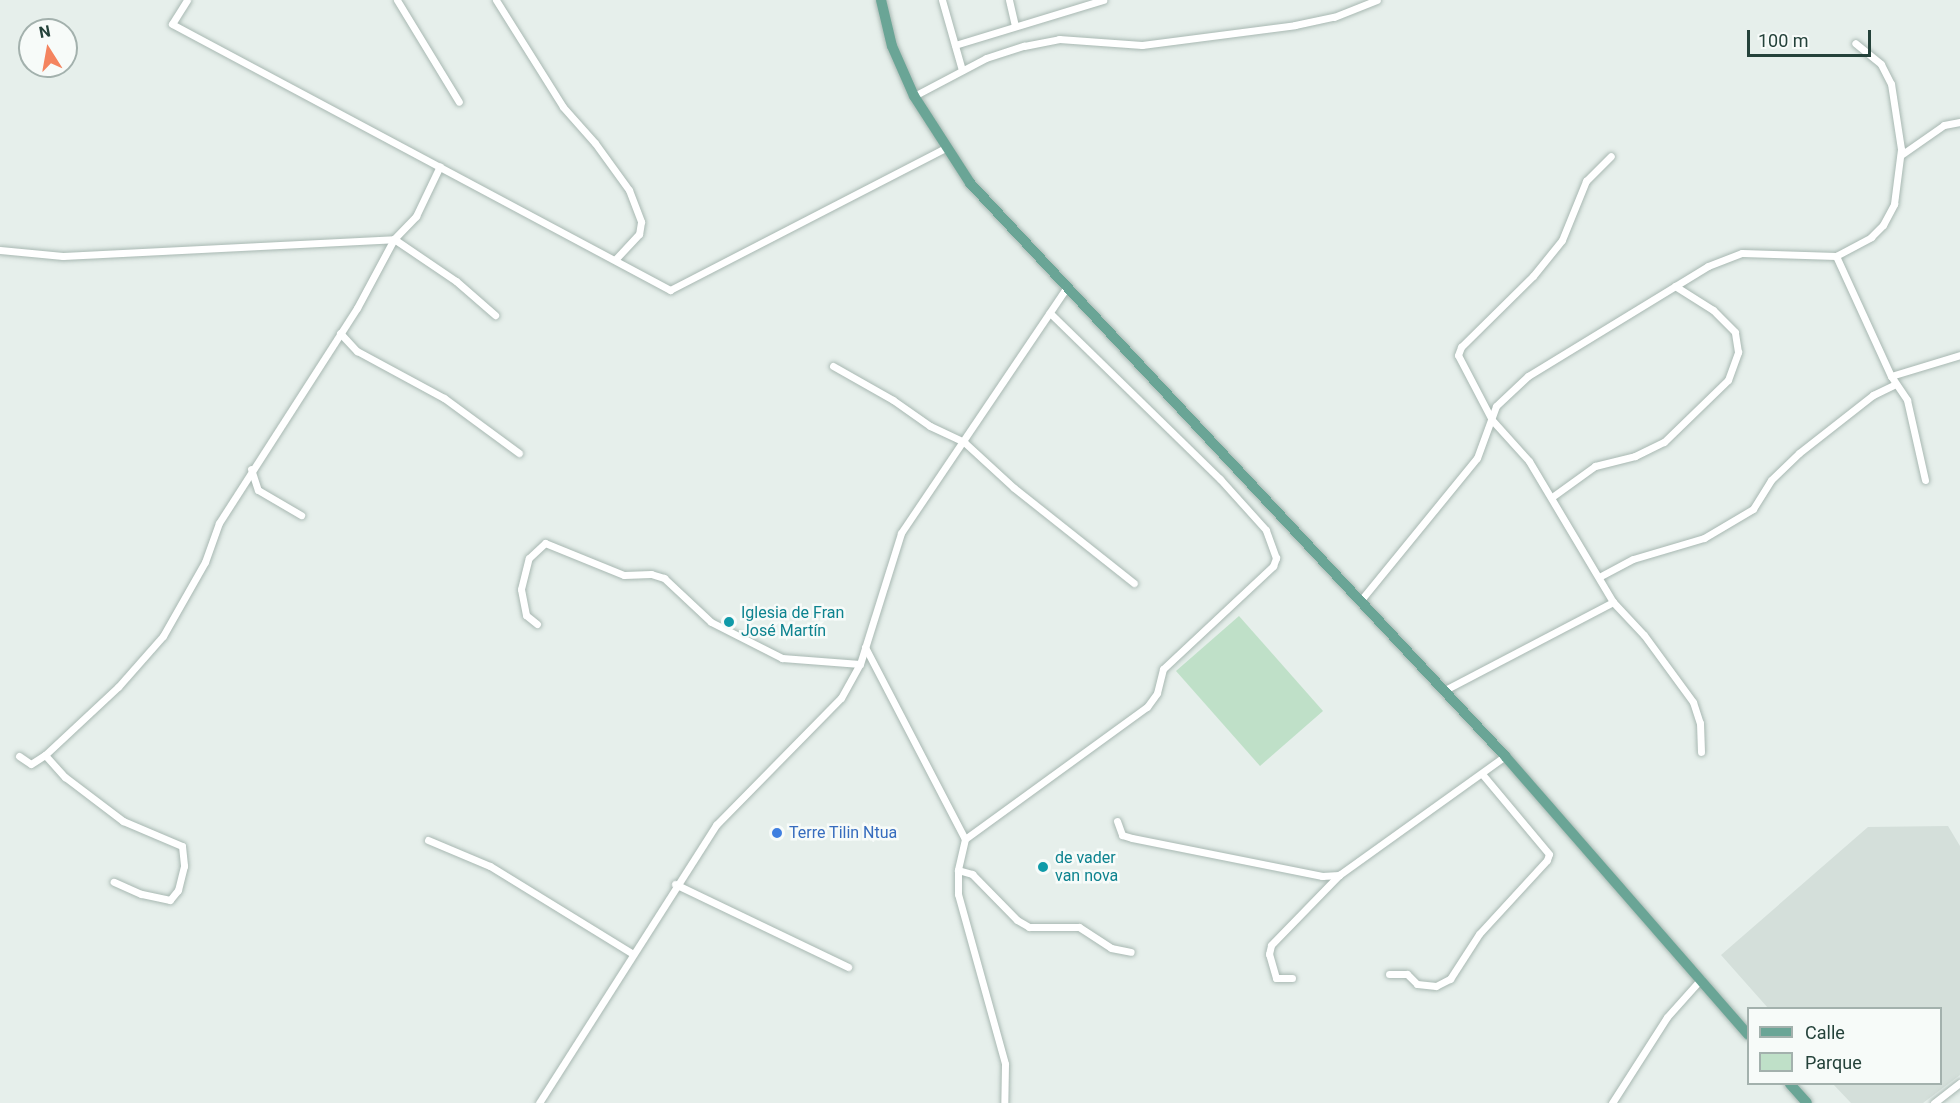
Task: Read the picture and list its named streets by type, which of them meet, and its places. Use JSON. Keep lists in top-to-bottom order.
{
  "places": ["Iglesia de Fran José Martín", "Terre Tilin Ntua", "de vader van nova"],
  "legend": ["Calle", "Parque"],
  "scale_bar": "100 m",
  "north": "top"
}
